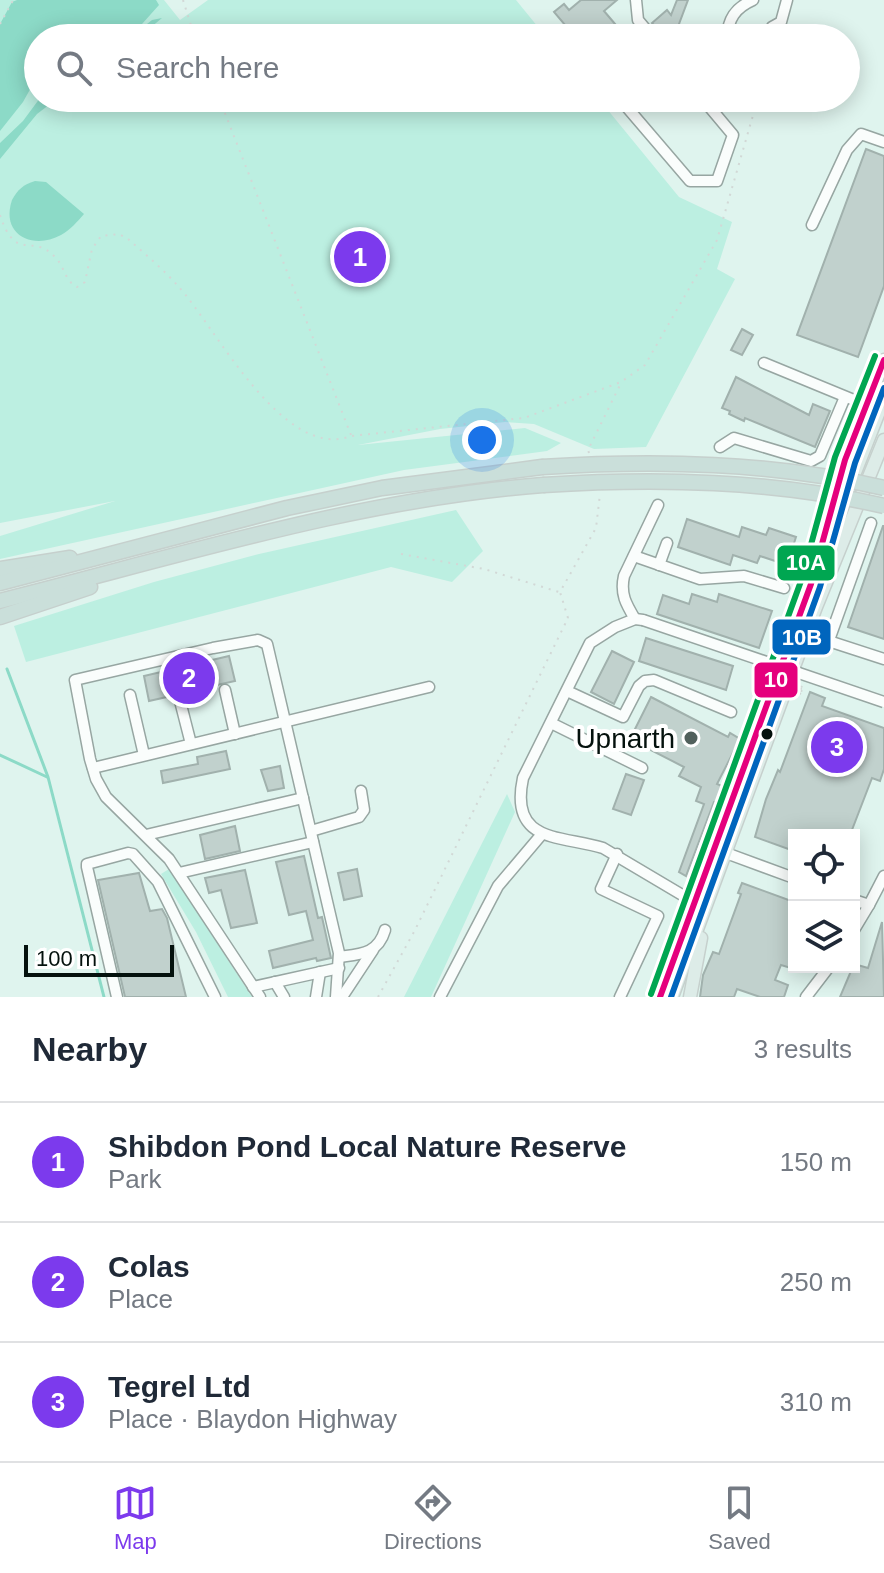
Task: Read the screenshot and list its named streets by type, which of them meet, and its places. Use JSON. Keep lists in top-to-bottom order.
{
  "places": ["Upnarth"],
  "lines": ["transit line 10A", "transit line 10", "transit line 10B"],
  "scale_bar": "100 m",
  "page": {
    "search": "Search here",
    "pins": ["1", "2", "3"],
    "scale": "100 m",
    "heading": ["Nearby", "3 results"],
    "list": [
      {
        "mark": "1",
        "name": "Shibdon Pond Local Nature Reserve",
        "note": "Park",
        "value": "150 m"
      },
      {
        "mark": "2",
        "name": "Colas",
        "note": "Place",
        "value": "250 m"
      },
      {
        "mark": "3",
        "name": "Tegrel Ltd",
        "note": "Place · Blaydon Highway",
        "value": "310 m"
      }
    ],
    "nav": ["Map", "Directions", "Saved"]
  }
}
